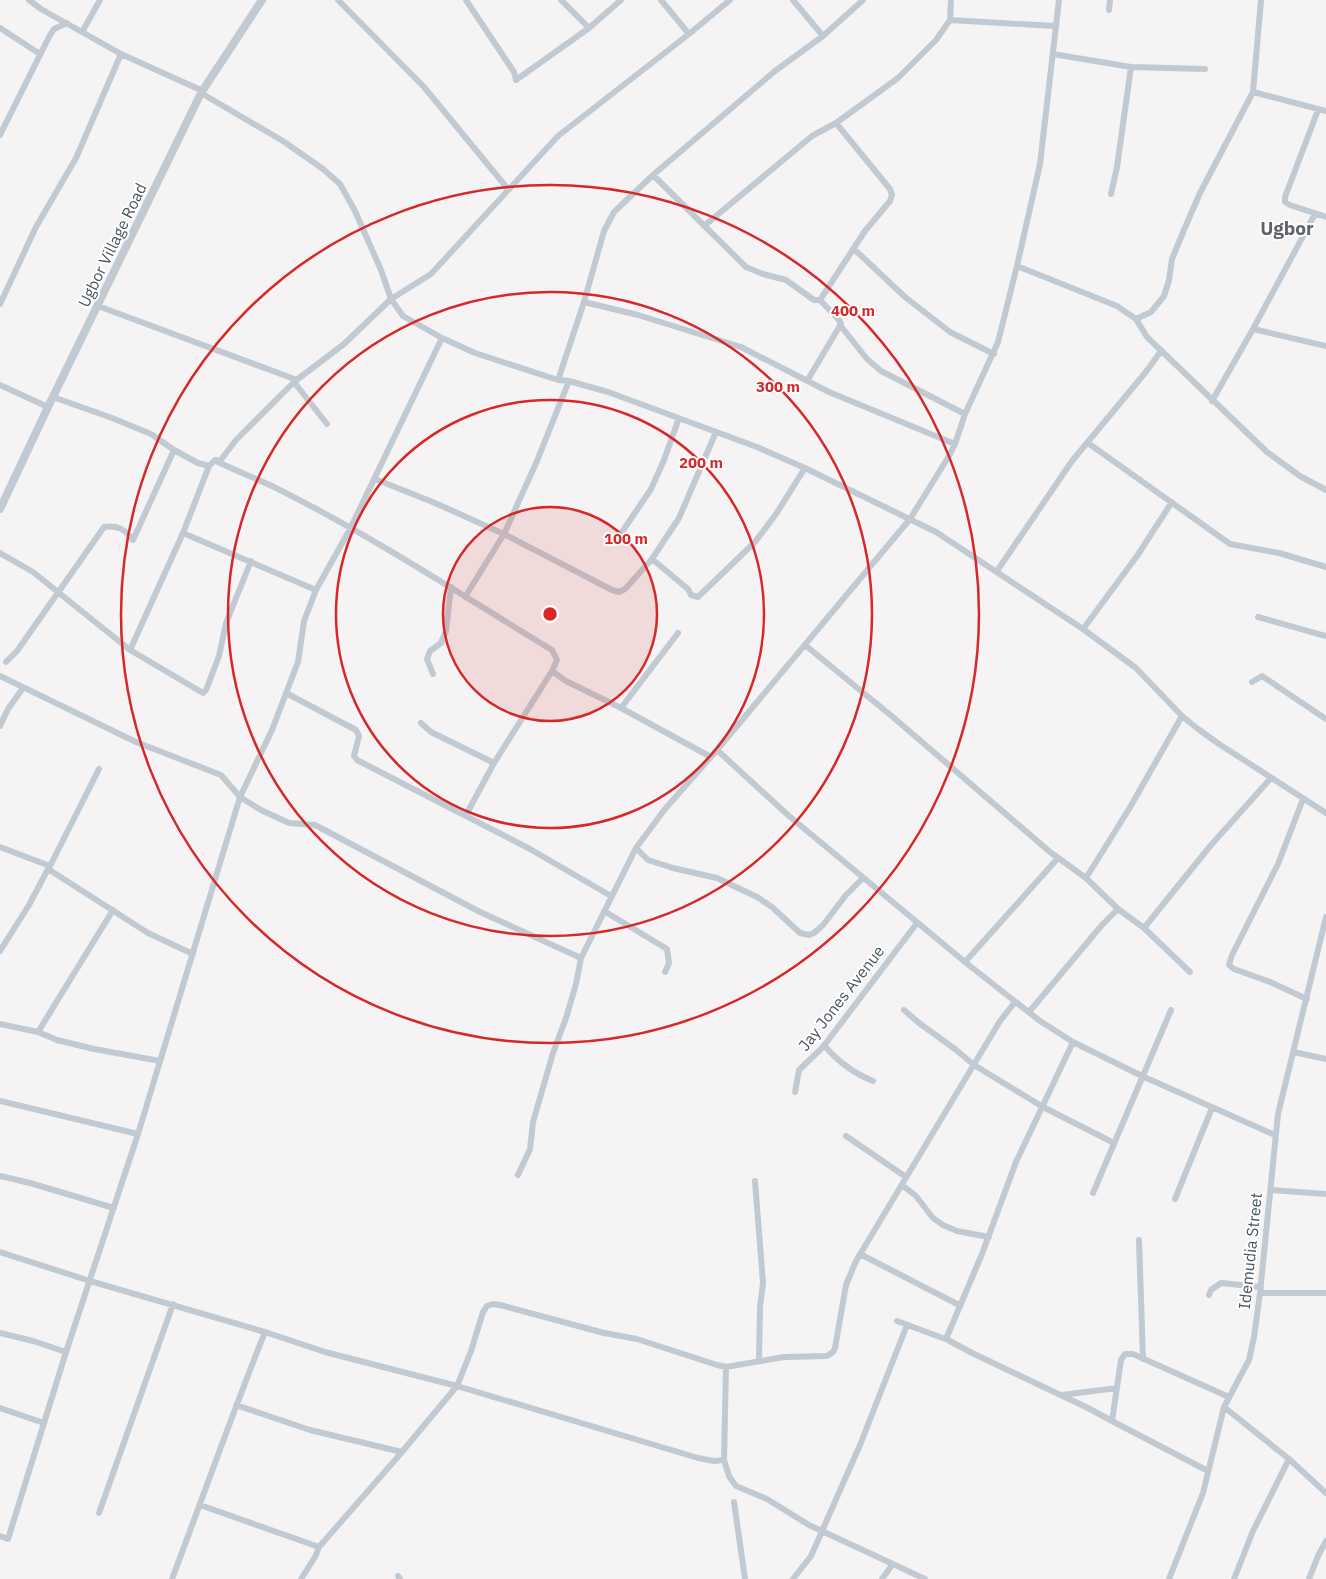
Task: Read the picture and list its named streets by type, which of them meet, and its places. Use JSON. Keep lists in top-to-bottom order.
{
  "streets": {
    "street": ["Ugbor Village Road", "Jay Jones Avenue", "Idemudia Street"]
  },
  "districts": ["Ugbor"],
  "rings": [
    "400 m",
    "300 m",
    "200 m",
    "100 m"
  ]
}
